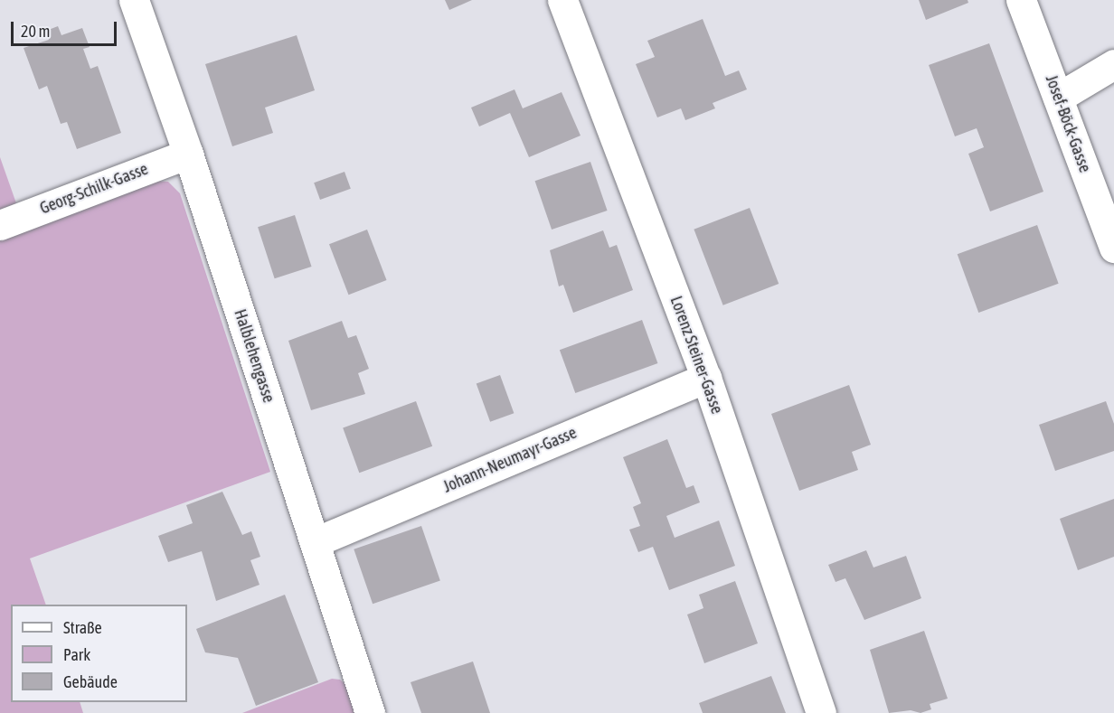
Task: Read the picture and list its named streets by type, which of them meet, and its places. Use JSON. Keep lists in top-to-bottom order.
{
  "streets": {
    "street": [
      "Josef-Böck-Gasse",
      "Georg-Schilk-Gasse",
      "Lorenz Steiner-Gasse",
      "Halblehengasse",
      "Johann-Neumayr-Gasse"
    ]
  },
  "crossings": [
    ["Georg-Schilk-Gasse", "Halblehengasse"],
    ["Lorenz Steiner-Gasse", "Johann-Neumayr-Gasse"],
    ["Halblehengasse", "Johann-Neumayr-Gasse"]
  ],
  "legend": ["Straße", "Park", "Gebäude"],
  "scale_bar": "20 m"
}
